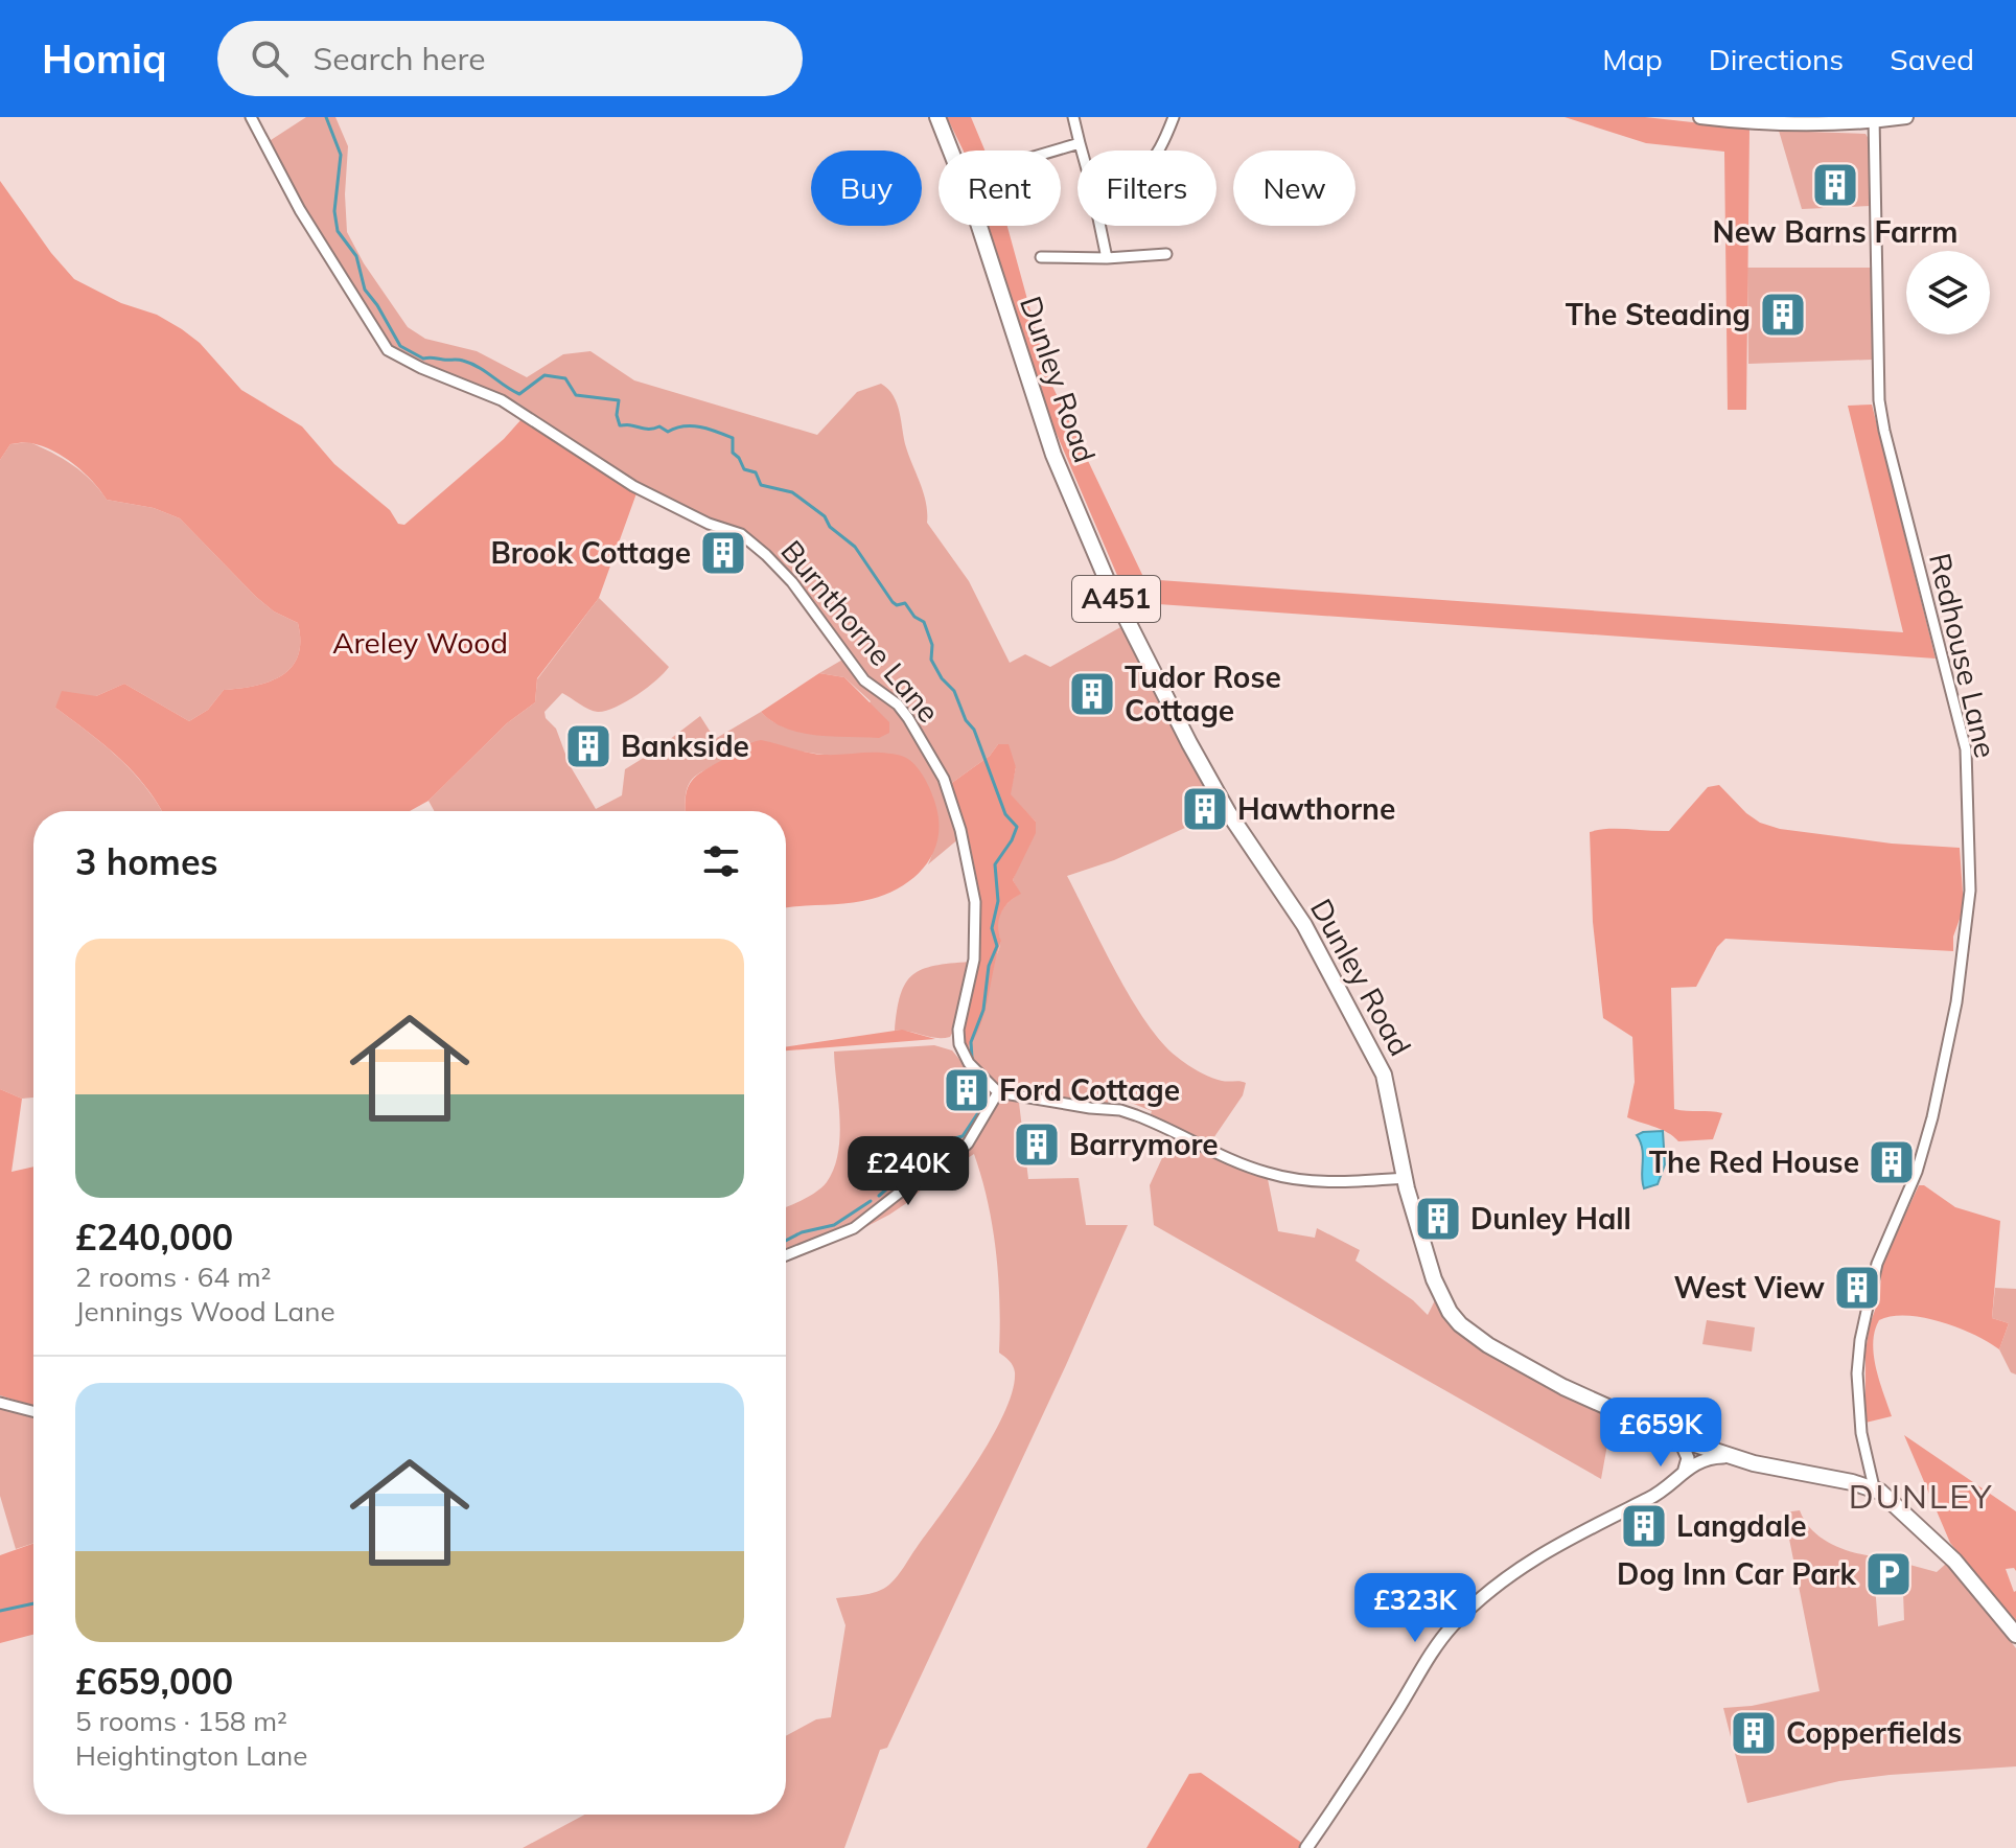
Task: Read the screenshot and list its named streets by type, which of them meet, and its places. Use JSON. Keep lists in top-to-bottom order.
{
  "streets": {
    "main road": ["Dunley Road", "A451"],
    "street": ["Burnthorne Lane", "Redhouse Lane"]
  },
  "crossings": [
    ["Dunley Road", "Redhouse Lane"]
  ],
  "districts": ["DUNLEY"],
  "parks": ["Areley Wood"],
  "places": {
    "building": [
      "New Barns Farrm",
      "The Steading",
      "Brook Cottage",
      "Tudor Rose Cottage",
      "Bankside",
      "Hawthorne",
      "Ford Cottage",
      "Barrymore",
      "The Red House",
      "Dunley Hall",
      "West View",
      "Langdale",
      "Copperfields"
    ],
    "parking": ["Dog Inn Car Park"]
  },
  "page": {
    "header": "Homiq",
    "search": "Search here",
    "nav": ["Map", "Directions", "Saved"],
    "chip": [
      "Buy",
      "Rent",
      "Filters",
      "New"
    ],
    "heading": "3 homes",
    "list": [
      {
        "name": "£240,000",
        "note": "2 rooms · 64 m² · Jennings Wood Lane"
      },
      {
        "name": "£659,000",
        "note": "5 rooms · 158 m² · Heightington Lane"
      }
    ],
    "price": ["£240K", "£659K", "£323K"]
  }
}
